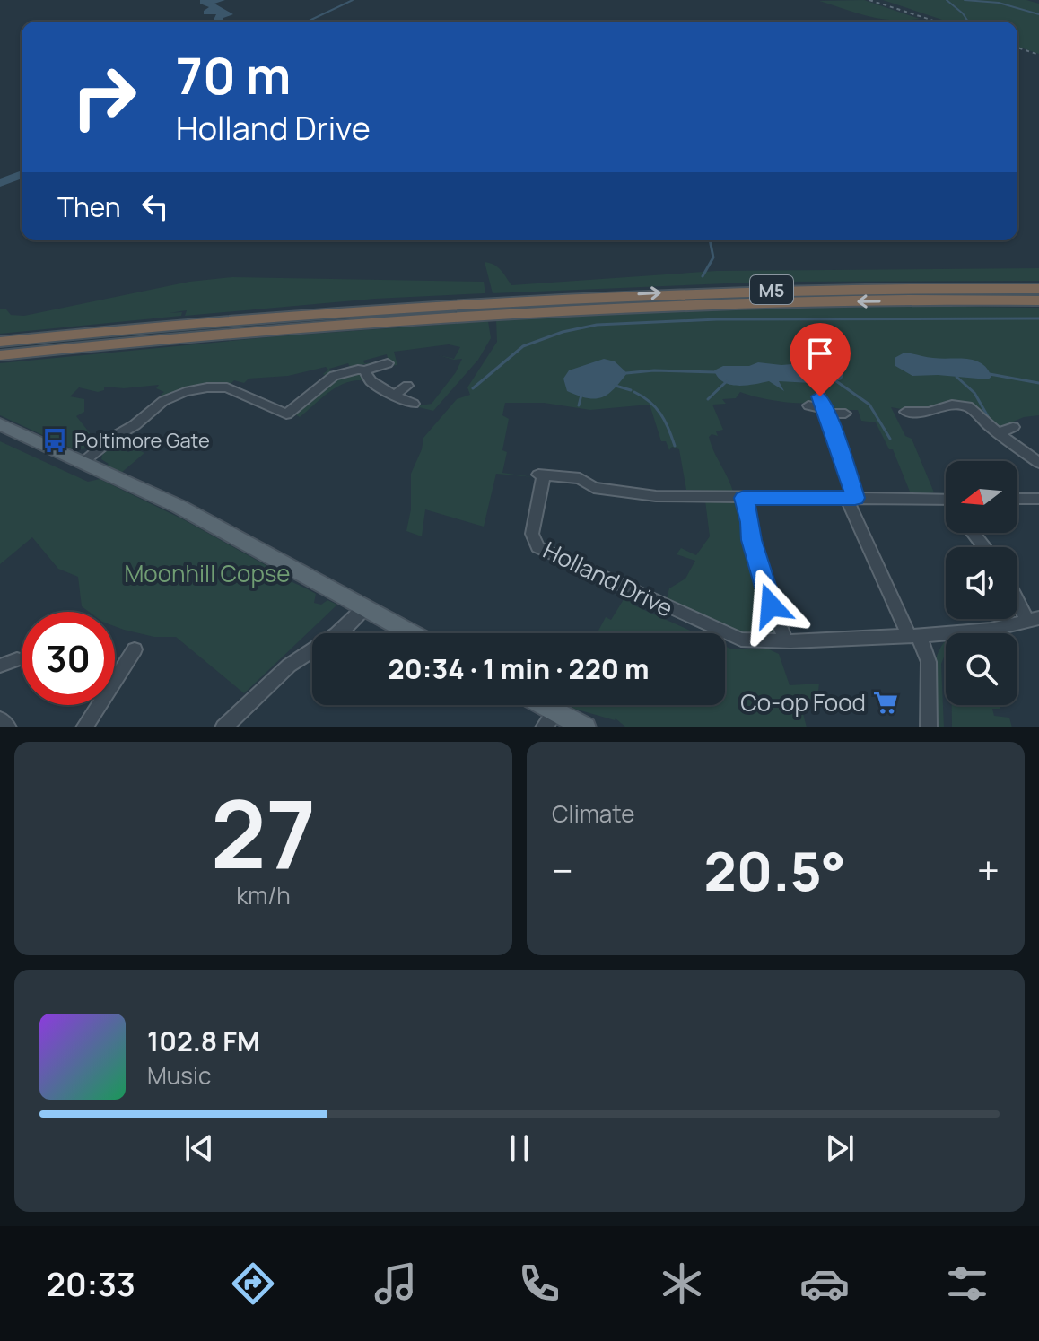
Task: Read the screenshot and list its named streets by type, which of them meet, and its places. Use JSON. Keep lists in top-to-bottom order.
{
  "streets": {
    "highway": ["M5"],
    "street": ["Holland Drive"]
  },
  "parks": ["Moonhill Copse"],
  "places": {
    "bus stop": ["Poltimore Gate"],
    "supermarket": ["Co-op Food"]
  },
  "north": "left",
  "page": {
    "turn": ["70 m", "Holland Drive"],
    "then": "Then",
    "limit": "30",
    "trip": "20:34 · 1 min · 220 m",
    "tile": [
      ["27", "km/h"],
      "Climate"
    ],
    "heat": ["−", "20.5°", "+"],
    "song": ["102.8 FM", "Music"],
    "tabs": "20:33"
  }
}
